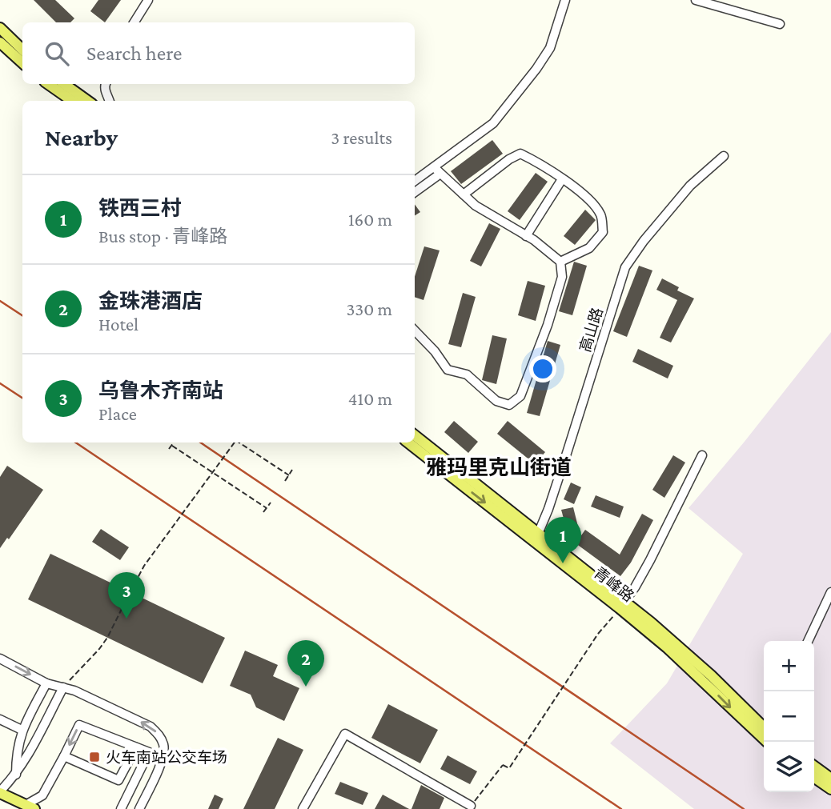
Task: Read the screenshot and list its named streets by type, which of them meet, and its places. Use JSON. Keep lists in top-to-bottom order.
{
  "streets": {
    "main road": ["青峰路"],
    "street": ["高山路"]
  },
  "crossings": [
    ["高山路", "青峰路"]
  ],
  "districts": ["雅玛里克山街道"],
  "places": {
    "transit": ["火车南站公交车场"]
  },
  "page": {
    "search": "Search here",
    "heading": ["Nearby", "3 results"],
    "list": [
      {
        "mark": "1",
        "name": "铁西三村",
        "note": "Bus stop · 青峰路",
        "value": "160 m"
      },
      {
        "mark": "2",
        "name": "金珠港酒店",
        "note": "Hotel",
        "value": "330 m"
      },
      {
        "mark": "3",
        "name": "乌鲁木齐南站",
        "note": "Place",
        "value": "410 m"
      }
    ],
    "pins": ["1", "3", "2"],
    "map_buttons": ["+", "−"]
  }
}
